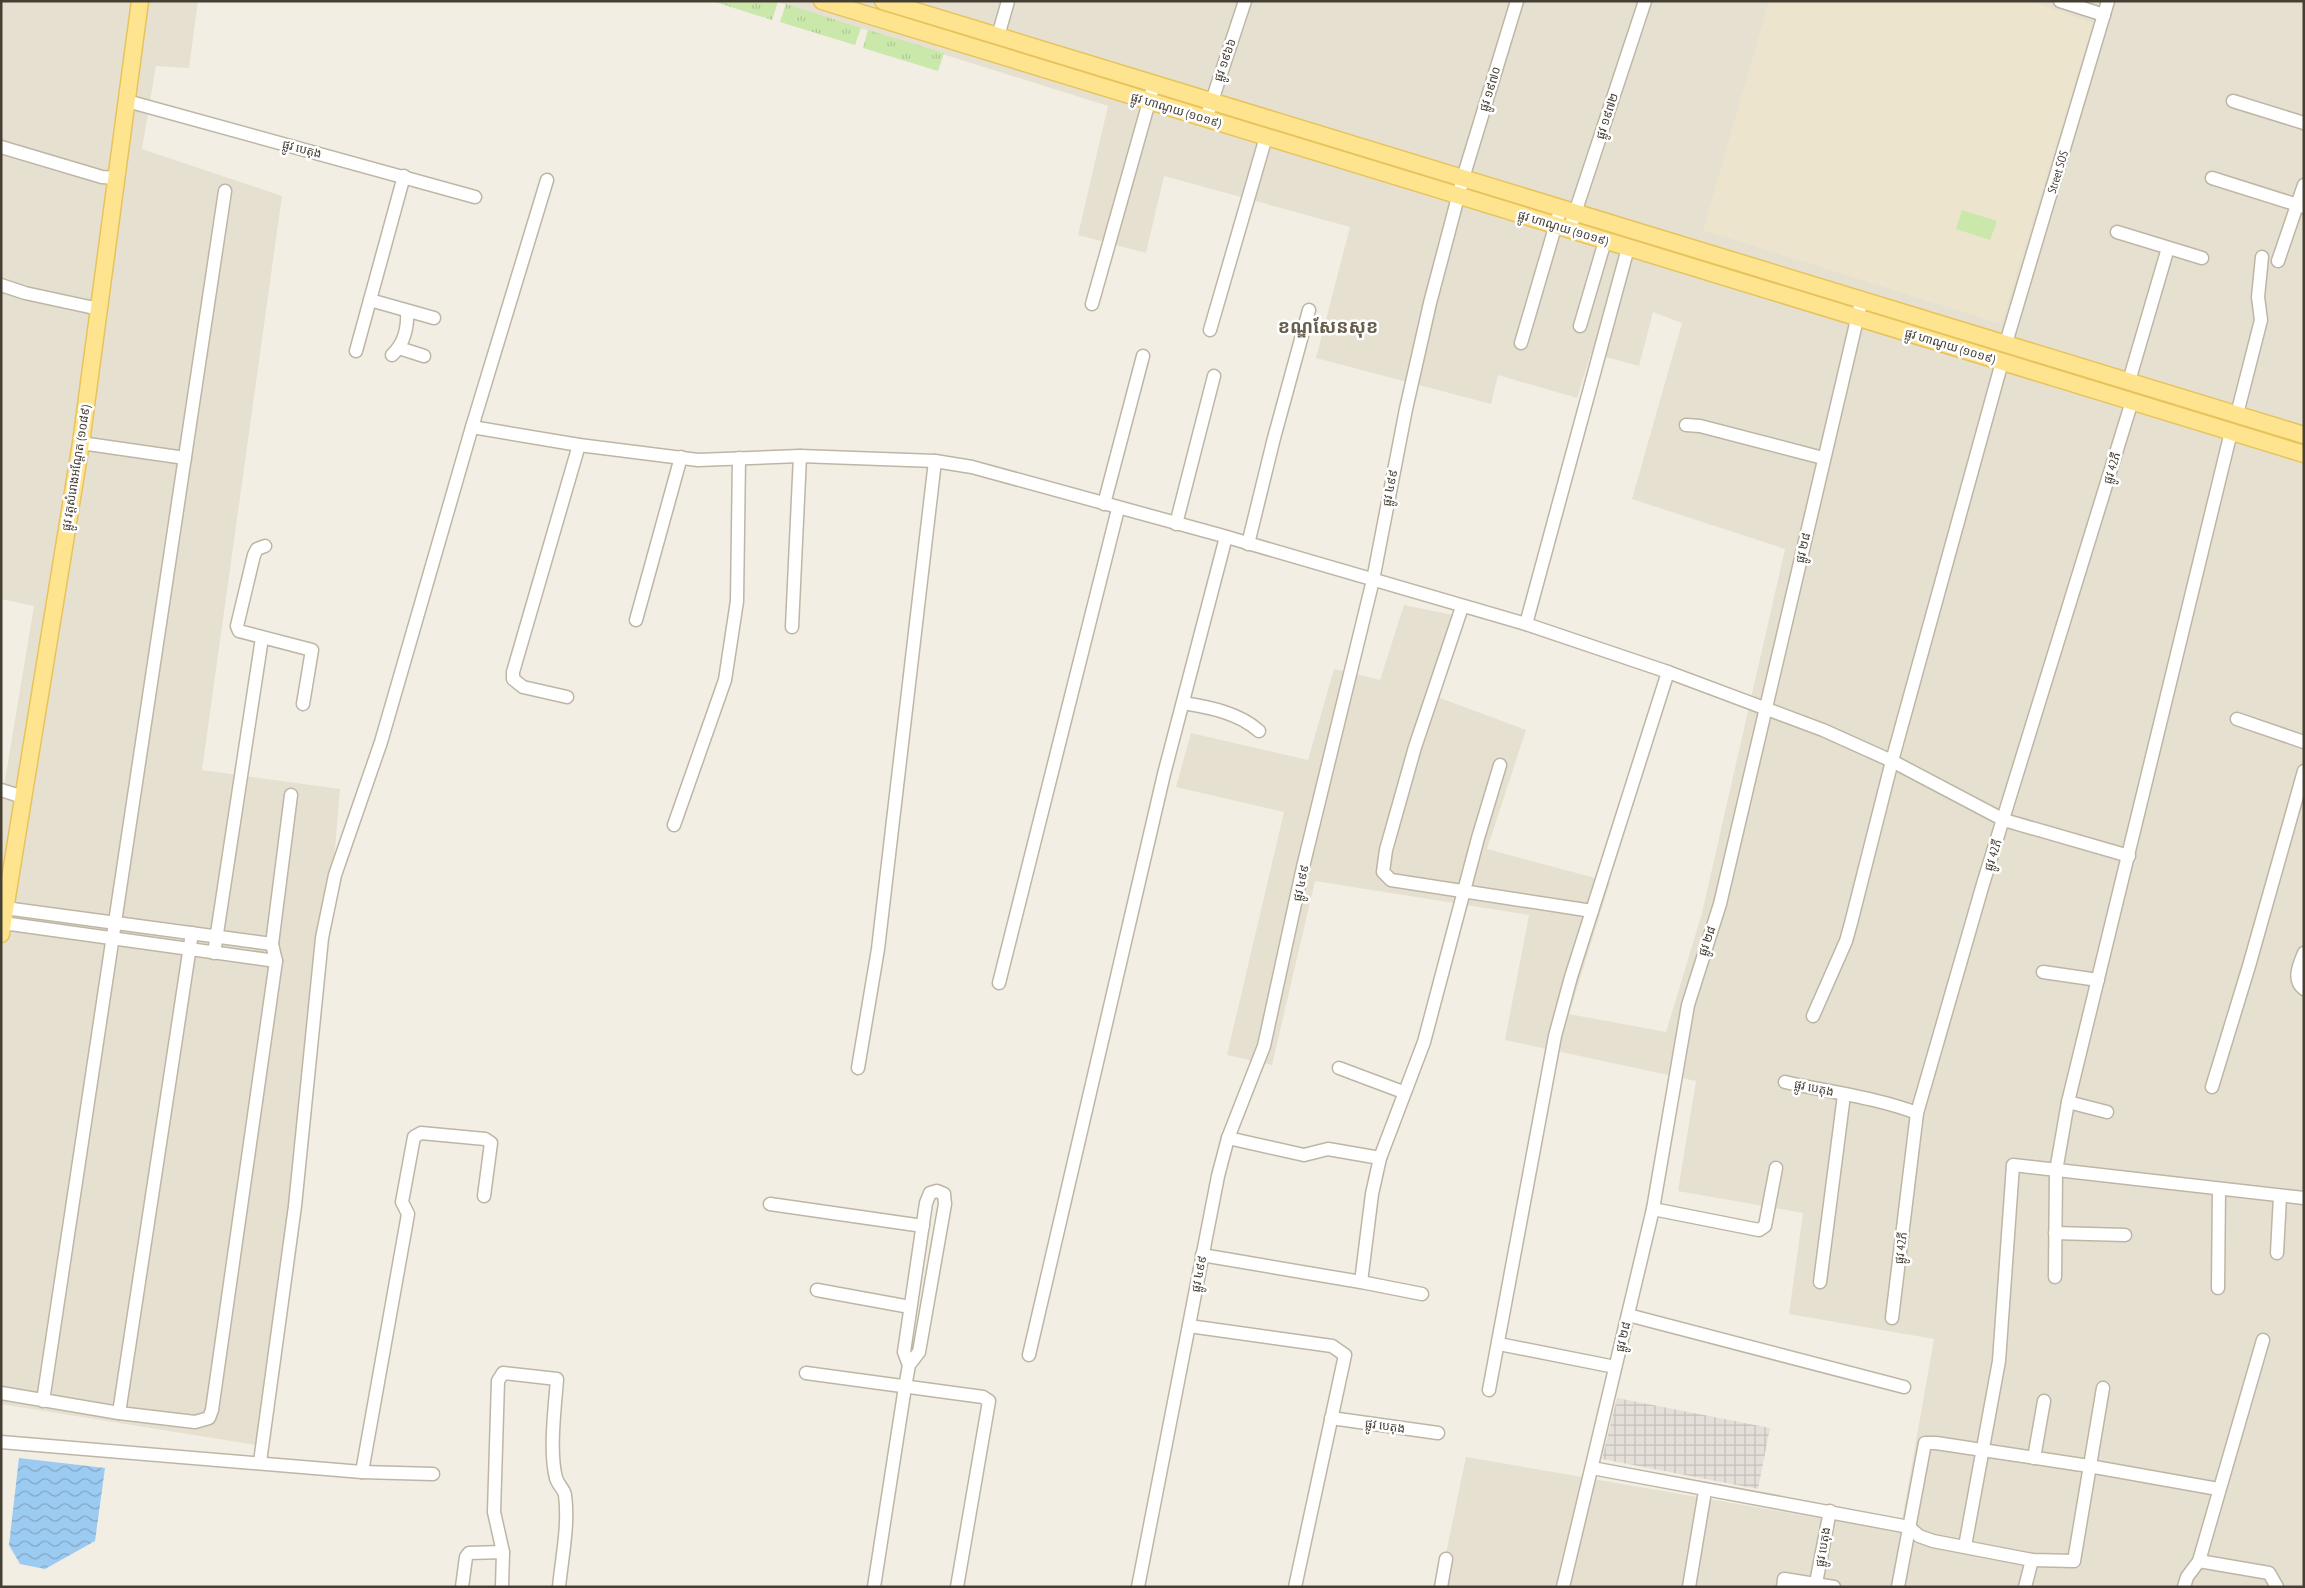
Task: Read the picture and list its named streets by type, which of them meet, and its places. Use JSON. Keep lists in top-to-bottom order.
{
  "streets": {
    "main road": ["ផ្លូវ ហាណូយ (១០១៩)", "ផ្លូវ វត្តសំរោងអណ្ដែត (១០៨៩)"],
    "street": [
      "ផ្លូវ ១៩៦៦",
      "ផ្លូវ ១៩៧០",
      "ផ្លូវ ១៩៧២",
      "ផ្លូវ បេតុង",
      "Street SOS",
      "ផ្លូវ 42ភី",
      "ផ្លូវ ៤៩៩",
      "ផ្លូវ ២៨"
    ]
  },
  "crossings": [
    ["ផ្លូវ ១៩៦៦", "ផ្លូវ ហាណូយ (១០១៩)"],
    ["ផ្លូវ ១៩៧០", "ផ្លូវ ហាណូយ (១០១៩)"],
    ["ផ្លូវ ១៩៧០", "ផ្លូវ ៤៩៩"],
    ["ផ្លូវ ហាណូយ (១០១៩)", "ផ្លូវ ១៩៧២"],
    ["ផ្លូវ ហាណូយ (១០១៩)", "Street SOS"],
    ["ផ្លូវ ហាណូយ (១០១៩)", "ផ្លូវ 42ភី"],
    ["ផ្លូវ ហាណូយ (១០១៩)", "ផ្លូវ ៤៩៩"],
    ["ផ្លូវ ហាណូយ (១០១៩)", "ផ្លូវ ២៨"],
    ["ផ្លូវ បេតុង", "ផ្លូវ វត្តសំរោងអណ្ដែត (១០៨៩)"],
    ["ផ្លូវ បេតុង", "ផ្លូវ 42ភី"]
  ],
  "districts": ["ខណ្ឌសែនសុខ"]
}
